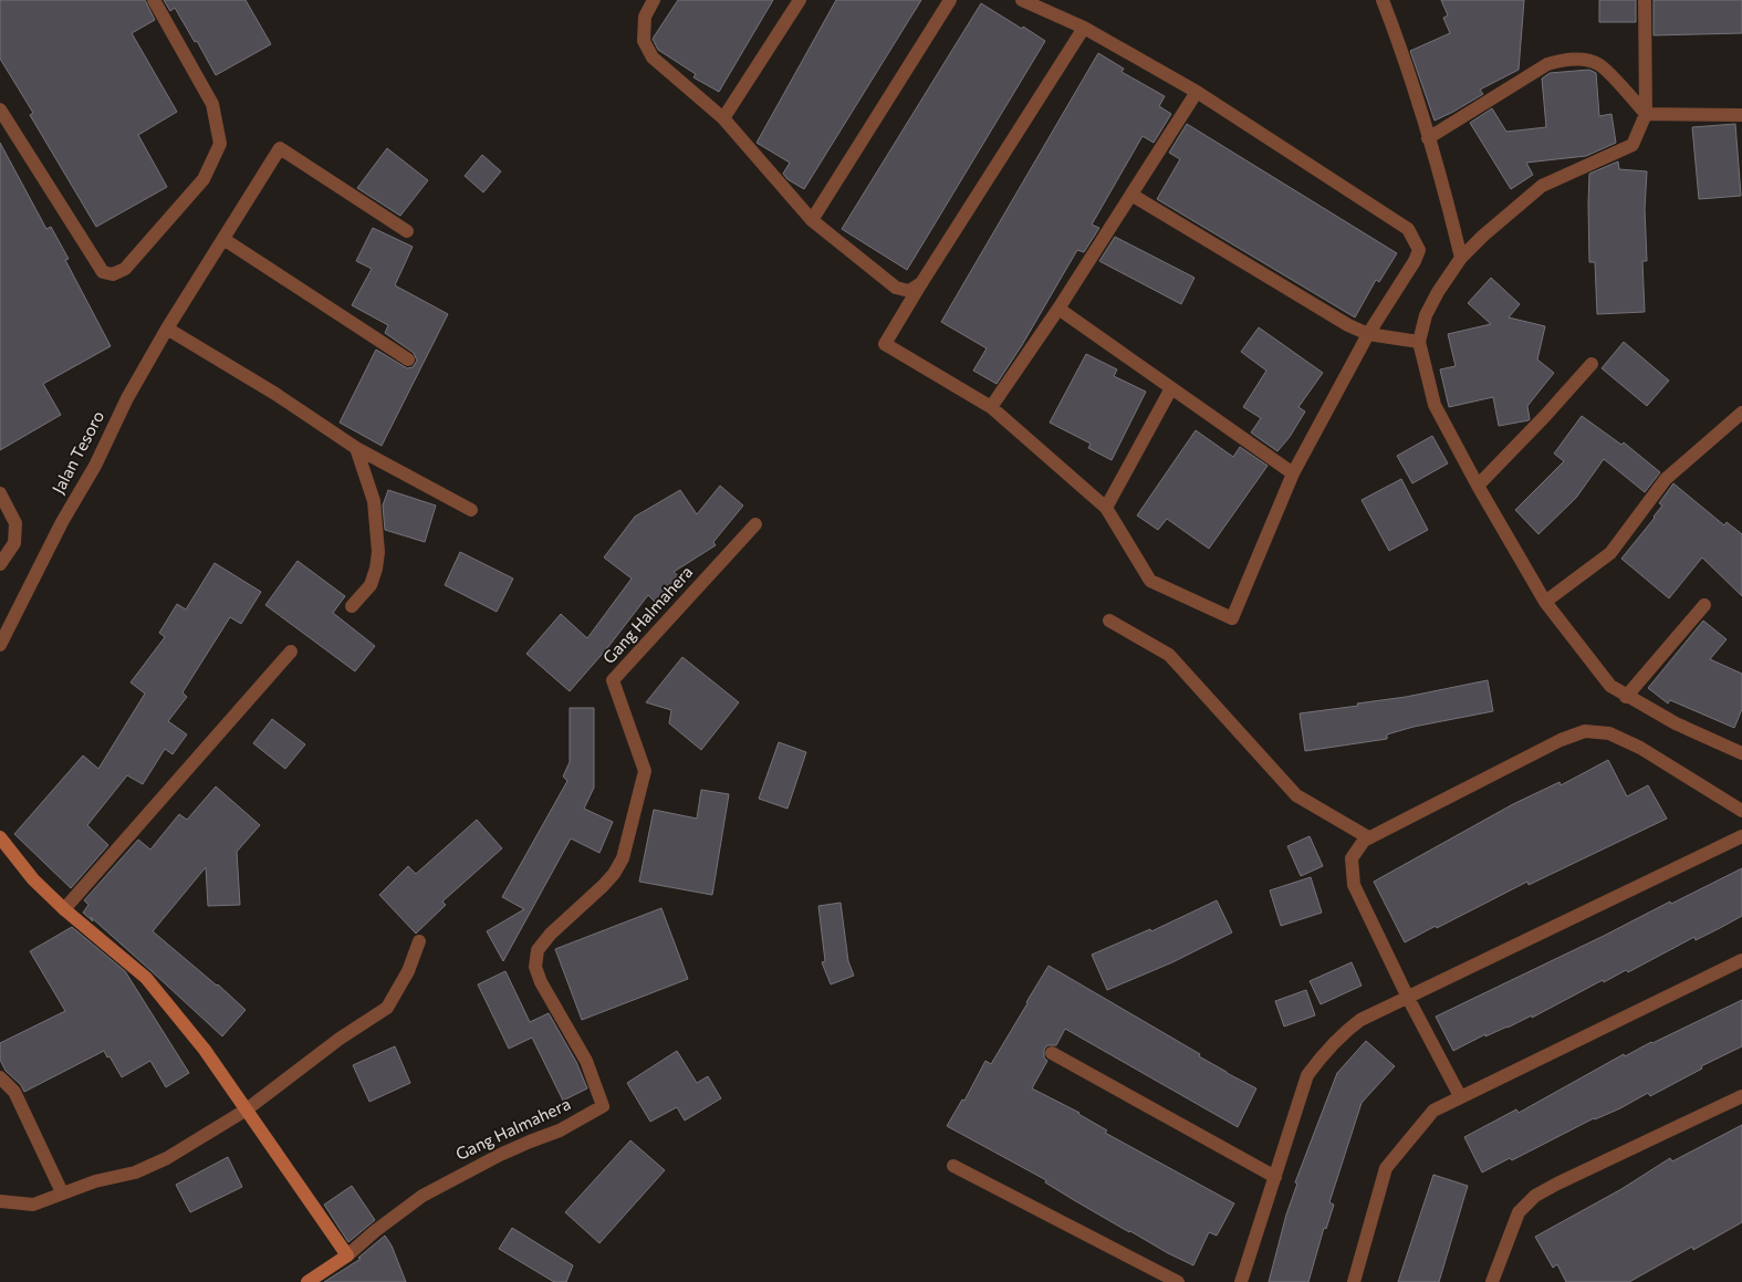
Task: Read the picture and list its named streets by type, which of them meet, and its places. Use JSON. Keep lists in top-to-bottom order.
{
  "streets": {
    "street": ["Jalan Tesoro", "Gang Halmahera"]
  }
}
